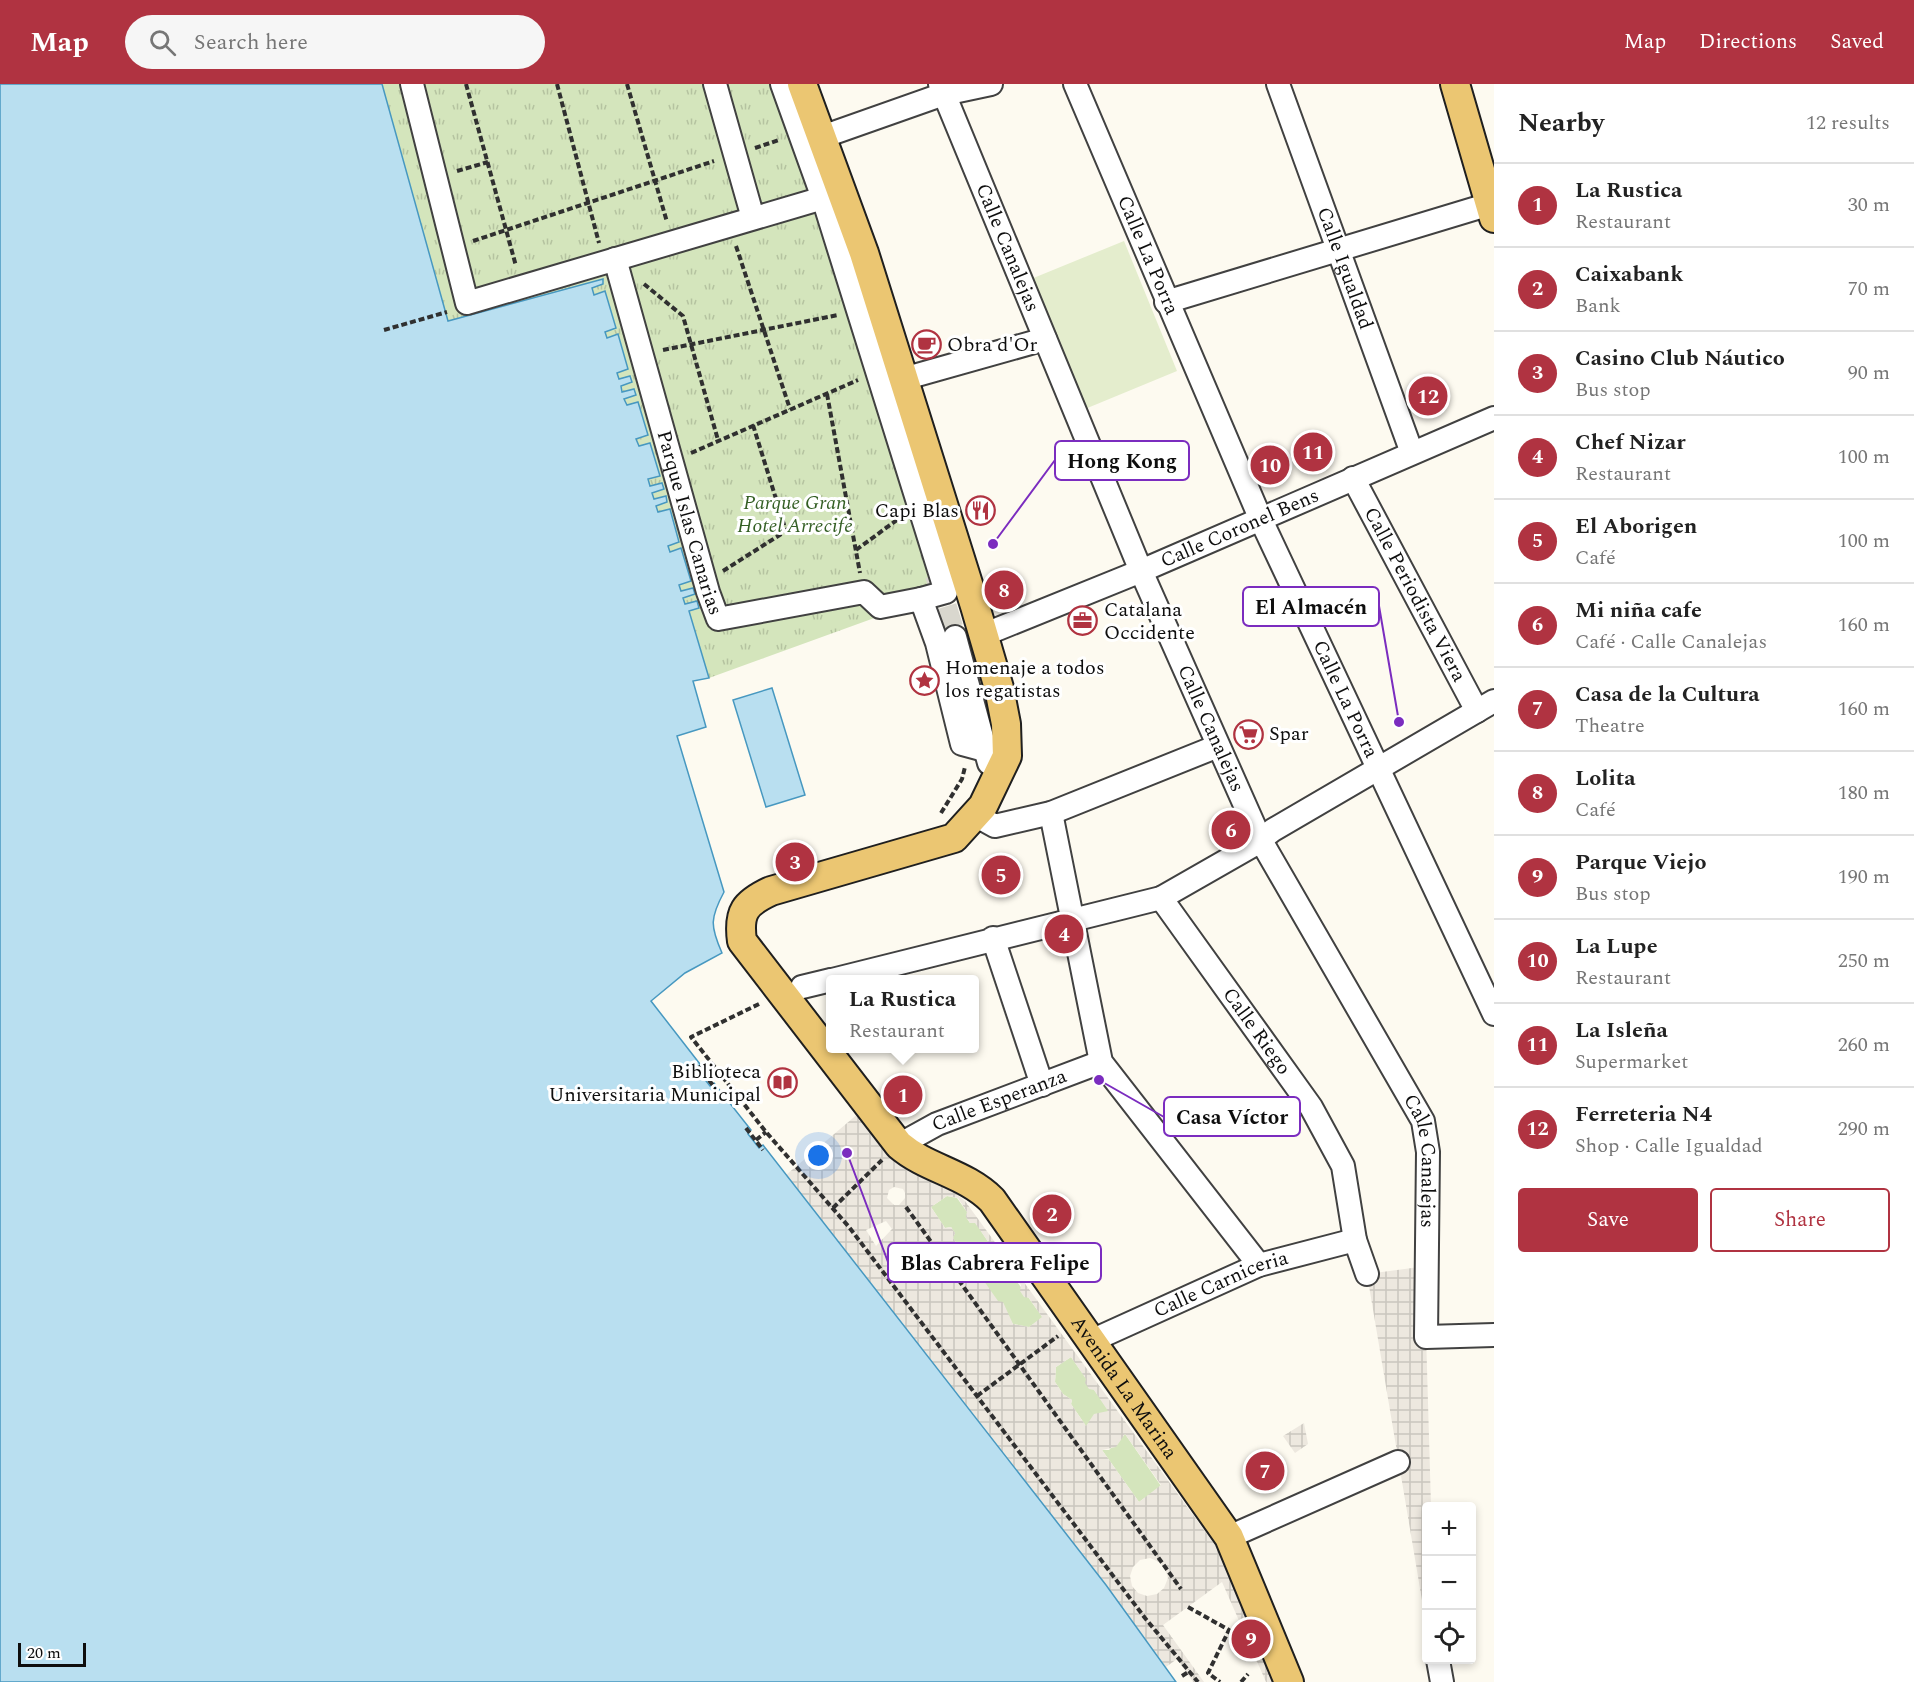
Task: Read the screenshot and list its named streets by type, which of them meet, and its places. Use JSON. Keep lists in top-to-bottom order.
{
  "streets": {
    "main road": ["Avenida La Marina"],
    "street": [
      "Calle Canalejas",
      "Calle La Porra",
      "Calle Igualdad",
      "Parque Islas Canarias",
      "Calle Coronel Bens",
      "Calle Periodista Viera",
      "Calle Riego",
      "Calle Esperanza",
      "Calle Carniceria"
    ]
  },
  "crossings": [
    ["Calle Canalejas", "Calle Coronel Bens"],
    ["Calle La Porra", "Calle Coronel Bens"],
    ["Calle Igualdad", "Calle Coronel Bens"],
    ["Calle Coronel Bens", "Calle Periodista Viera"],
    ["Calle Riego", "Calle Carniceria"],
    ["Calle Esperanza", "Avenida La Marina"],
    ["Calle Carniceria", "Avenida La Marina"]
  ],
  "parks": ["Parque Gran Hotel Arrecife"],
  "places": {
    "cafe": ["Obra d'Or"],
    "restaurant": ["Capi Blas"],
    "other": [
      "Hong Kong",
      "El Almacén",
      "Casa Víctor",
      "Blas Cabrera Felipe"
    ],
    "office": ["Catalana Occidente"],
    "place": ["Homenaje a todos los regatistas"],
    "supermarket": ["Spar"],
    "library": ["Biblioteca Universitaria Municipal"]
  },
  "scale_bar": "20 m",
  "page": {
    "header": "Map",
    "search": "Search here",
    "nav": ["Map", "Directions", "Saved"],
    "heading": ["Nearby", "12 results"],
    "list": [
      {
        "mark": "1",
        "name": "La Rustica",
        "note": "Restaurant",
        "value": "30 m"
      },
      {
        "mark": "2",
        "name": "Caixabank",
        "note": "Bank",
        "value": "70 m"
      },
      {
        "mark": "3",
        "name": "Casino Club Náutico",
        "note": "Bus stop",
        "value": "90 m"
      },
      {
        "mark": "4",
        "name": "Chef Nizar",
        "note": "Restaurant",
        "value": "100 m"
      },
      {
        "mark": "5",
        "name": "El Aborigen",
        "note": "Café",
        "value": "100 m"
      },
      {
        "mark": "6",
        "name": "Mi niña cafe",
        "note": "Café · Calle Canalejas",
        "value": "160 m"
      },
      {
        "mark": "7",
        "name": "Casa de la Cultura",
        "note": "Theatre",
        "value": "160 m"
      },
      {
        "mark": "8",
        "name": "Lolita",
        "note": "Café",
        "value": "180 m"
      },
      {
        "mark": "9",
        "name": "Parque Viejo",
        "note": "Bus stop",
        "value": "190 m"
      },
      {
        "mark": "10",
        "name": "La Lupe",
        "note": "Restaurant",
        "value": "250 m"
      },
      {
        "mark": "11",
        "name": "La Isleña",
        "note": "Supermarket",
        "value": "260 m"
      },
      {
        "mark": "12",
        "name": "Ferreteria N4",
        "note": "Shop · Calle Igualdad",
        "value": "290 m"
      }
    ],
    "pins": [
      "12",
      "11",
      "10",
      "8",
      "6",
      "3",
      "5",
      "4",
      "1",
      "2",
      "7",
      "9"
    ],
    "popup": ["La Rustica", "Restaurant"],
    "buttons": ["Save", "Share"],
    "map_buttons": ["+", "−"],
    "scale": "20 m"
  }
}
